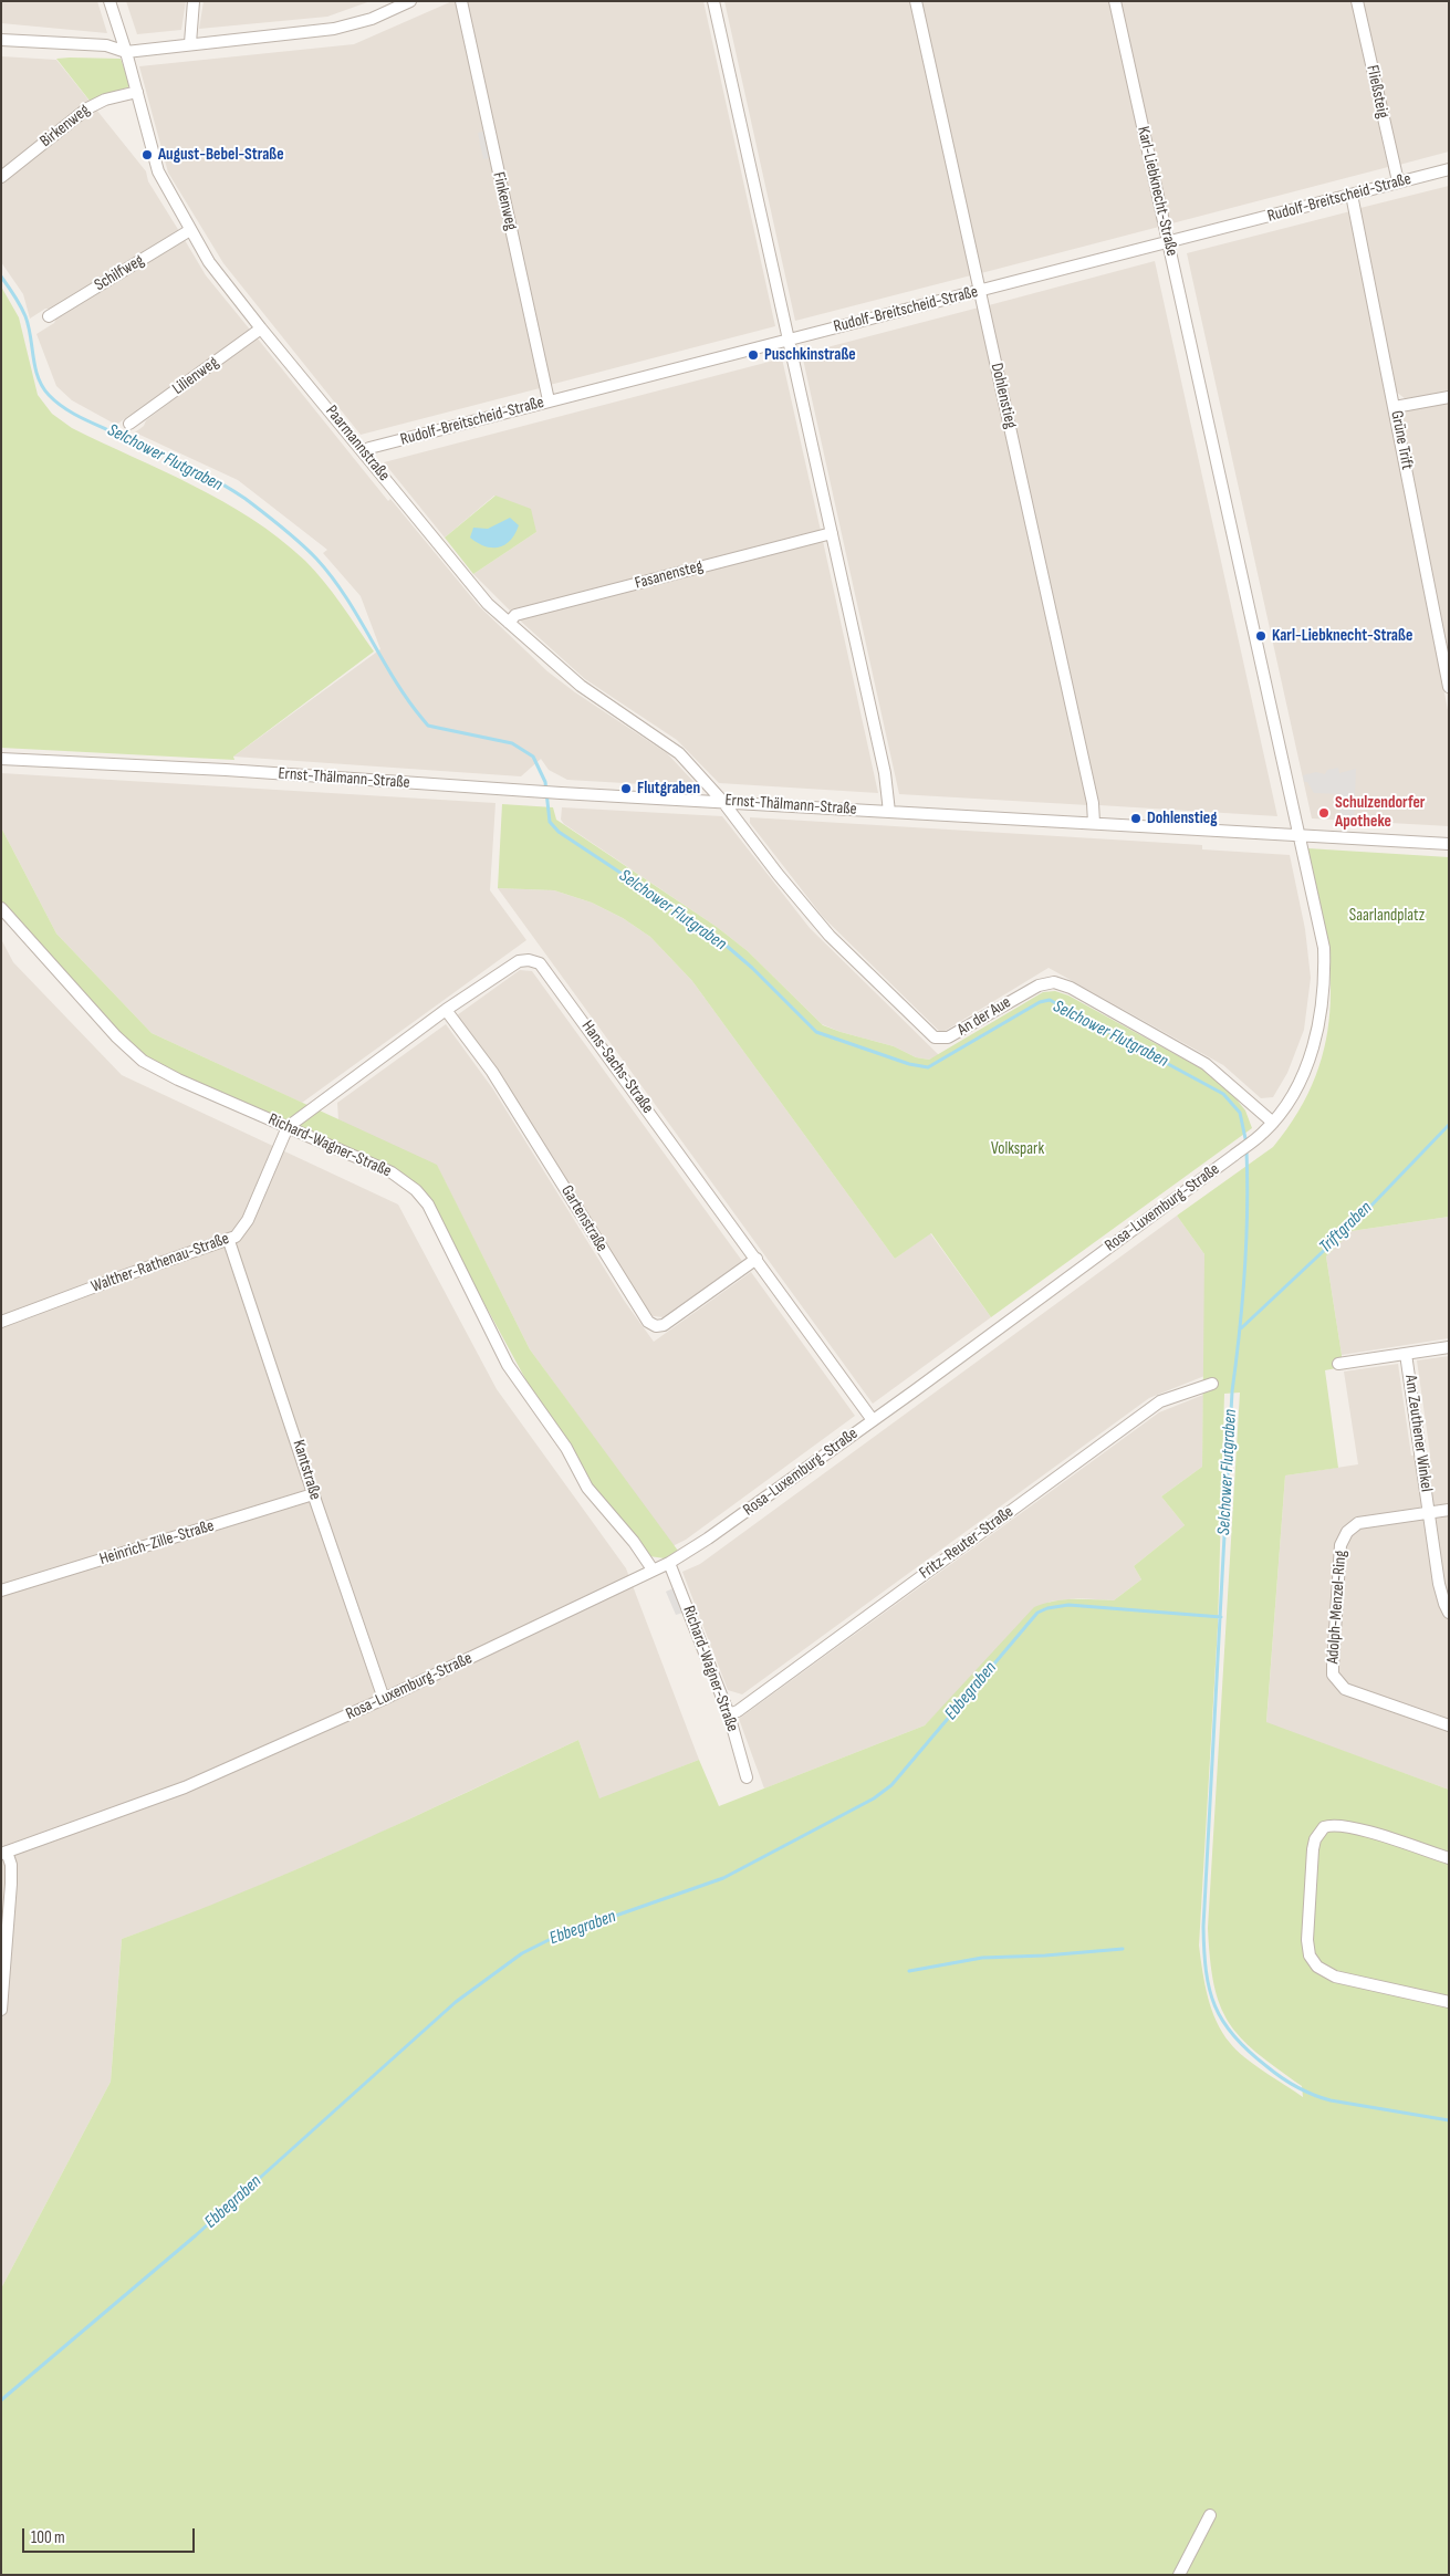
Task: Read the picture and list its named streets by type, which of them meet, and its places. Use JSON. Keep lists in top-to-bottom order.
{
  "streets": {
    "street": [
      "Fließsteig",
      "Birkenweg",
      "Karl-Liebknecht-Straße",
      "Rudolf-Breitscheid-Straße",
      "Finkenweg",
      "Schilfweg",
      "Lilienweg",
      "Dohlenstieg",
      "Grüne Trift",
      "Paarmannstraße",
      "Fasanensteg",
      "Ernst-Thälmann-Straße",
      "An der Aue",
      "Hans-Sachs-Straße",
      "Richard-Wagner-Straße",
      "Rosa-Luxemburg-Straße",
      "Gartenstraße",
      "Walther-Rathenau-Straße",
      "Am Zeuthener Winkel",
      "Kantstraße",
      "Heinrich-Zille-Straße",
      "Fritz-Reuter-Straße",
      "Adolph-Menzel-Ring"
    ]
  },
  "crossings": [
    ["Fließsteig", "Rudolf-Breitscheid-Straße"],
    ["Birkenweg", "Paarmannstraße"],
    ["Karl-Liebknecht-Straße", "Rudolf-Breitscheid-Straße"],
    ["Karl-Liebknecht-Straße", "Ernst-Thälmann-Straße"],
    ["Karl-Liebknecht-Straße", "Rosa-Luxemburg-Straße"],
    ["Rudolf-Breitscheid-Straße", "Finkenweg"],
    ["Rudolf-Breitscheid-Straße", "Dohlenstieg"],
    ["Rudolf-Breitscheid-Straße", "Grüne Trift"],
    ["Rudolf-Breitscheid-Straße", "Paarmannstraße"],
    ["Schilfweg", "Paarmannstraße"],
    ["Lilienweg", "Paarmannstraße"],
    ["Dohlenstieg", "Ernst-Thälmann-Straße"],
    ["Paarmannstraße", "Fasanensteg"],
    ["Paarmannstraße", "Ernst-Thälmann-Straße"],
    ["Paarmannstraße", "An der Aue"],
    ["Ernst-Thälmann-Straße", "An der Aue"],
    ["Ernst-Thälmann-Straße", "Rosa-Luxemburg-Straße"],
    ["An der Aue", "Rosa-Luxemburg-Straße"],
    ["Hans-Sachs-Straße", "Richard-Wagner-Straße"],
    ["Hans-Sachs-Straße", "Rosa-Luxemburg-Straße"],
    ["Hans-Sachs-Straße", "Gartenstraße"],
    ["Hans-Sachs-Straße", "Walther-Rathenau-Straße"],
    ["Richard-Wagner-Straße", "Rosa-Luxemburg-Straße"],
    ["Richard-Wagner-Straße", "Walther-Rathenau-Straße"],
    ["Richard-Wagner-Straße", "Fritz-Reuter-Straße"],
    ["Rosa-Luxemburg-Straße", "Kantstraße"],
    ["Walther-Rathenau-Straße", "Kantstraße"],
    ["Am Zeuthener Winkel", "Adolph-Menzel-Ring"],
    ["Kantstraße", "Heinrich-Zille-Straße"]
  ],
  "water": ["Selchower Flutgraben", "Triftgraben", "Ebbegraben"],
  "parks": ["Saarlandplatz", "Volkspark"],
  "places": [
    "August-Bebel-Straße",
    "Puschkinstraße",
    "Karl-Liebknecht-Straße",
    "Flutgraben",
    "Schulzendorfer Apotheke",
    "Dohlenstieg"
  ],
  "scale_bar": "100 m"
}
